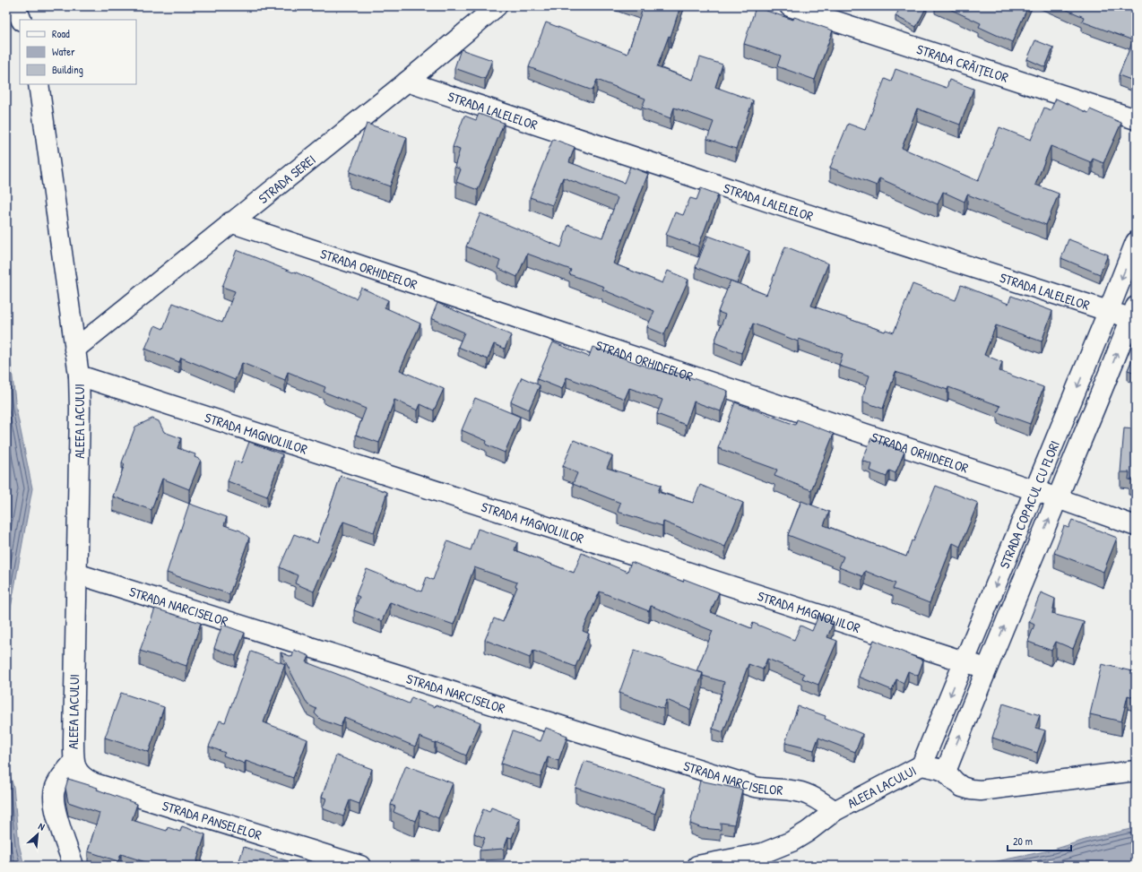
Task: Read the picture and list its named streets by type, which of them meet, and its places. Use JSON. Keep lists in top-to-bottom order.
{
  "streets": {
    "street": [
      "STRADA CRĂIȚELOR",
      "STRADA LALELELOR",
      "STRADA SEREI",
      "STRADA ORHIDEELOR",
      "ALEEA LACULUI",
      "STRADA MAGNOLIILOR",
      "STRADA COPACUL CU FLORI",
      "STRADA NARCISELOR",
      "STRADA PANSELELOR"
    ]
  },
  "crossings": [
    ["STRADA LALELELOR", "STRADA SEREI"],
    ["STRADA LALELELOR", "STRADA COPACUL CU FLORI"],
    ["STRADA SEREI", "STRADA ORHIDEELOR"],
    ["STRADA SEREI", "ALEEA LACULUI"],
    ["STRADA ORHIDEELOR", "STRADA COPACUL CU FLORI"],
    ["ALEEA LACULUI", "STRADA MAGNOLIILOR"],
    ["ALEEA LACULUI", "STRADA COPACUL CU FLORI"],
    ["ALEEA LACULUI", "STRADA NARCISELOR"],
    ["ALEEA LACULUI", "STRADA PANSELELOR"],
    ["STRADA MAGNOLIILOR", "STRADA COPACUL CU FLORI"]
  ],
  "legend": ["Road", "Water", "Building"],
  "scale_bar": "20 m",
  "north": "top right"
}
